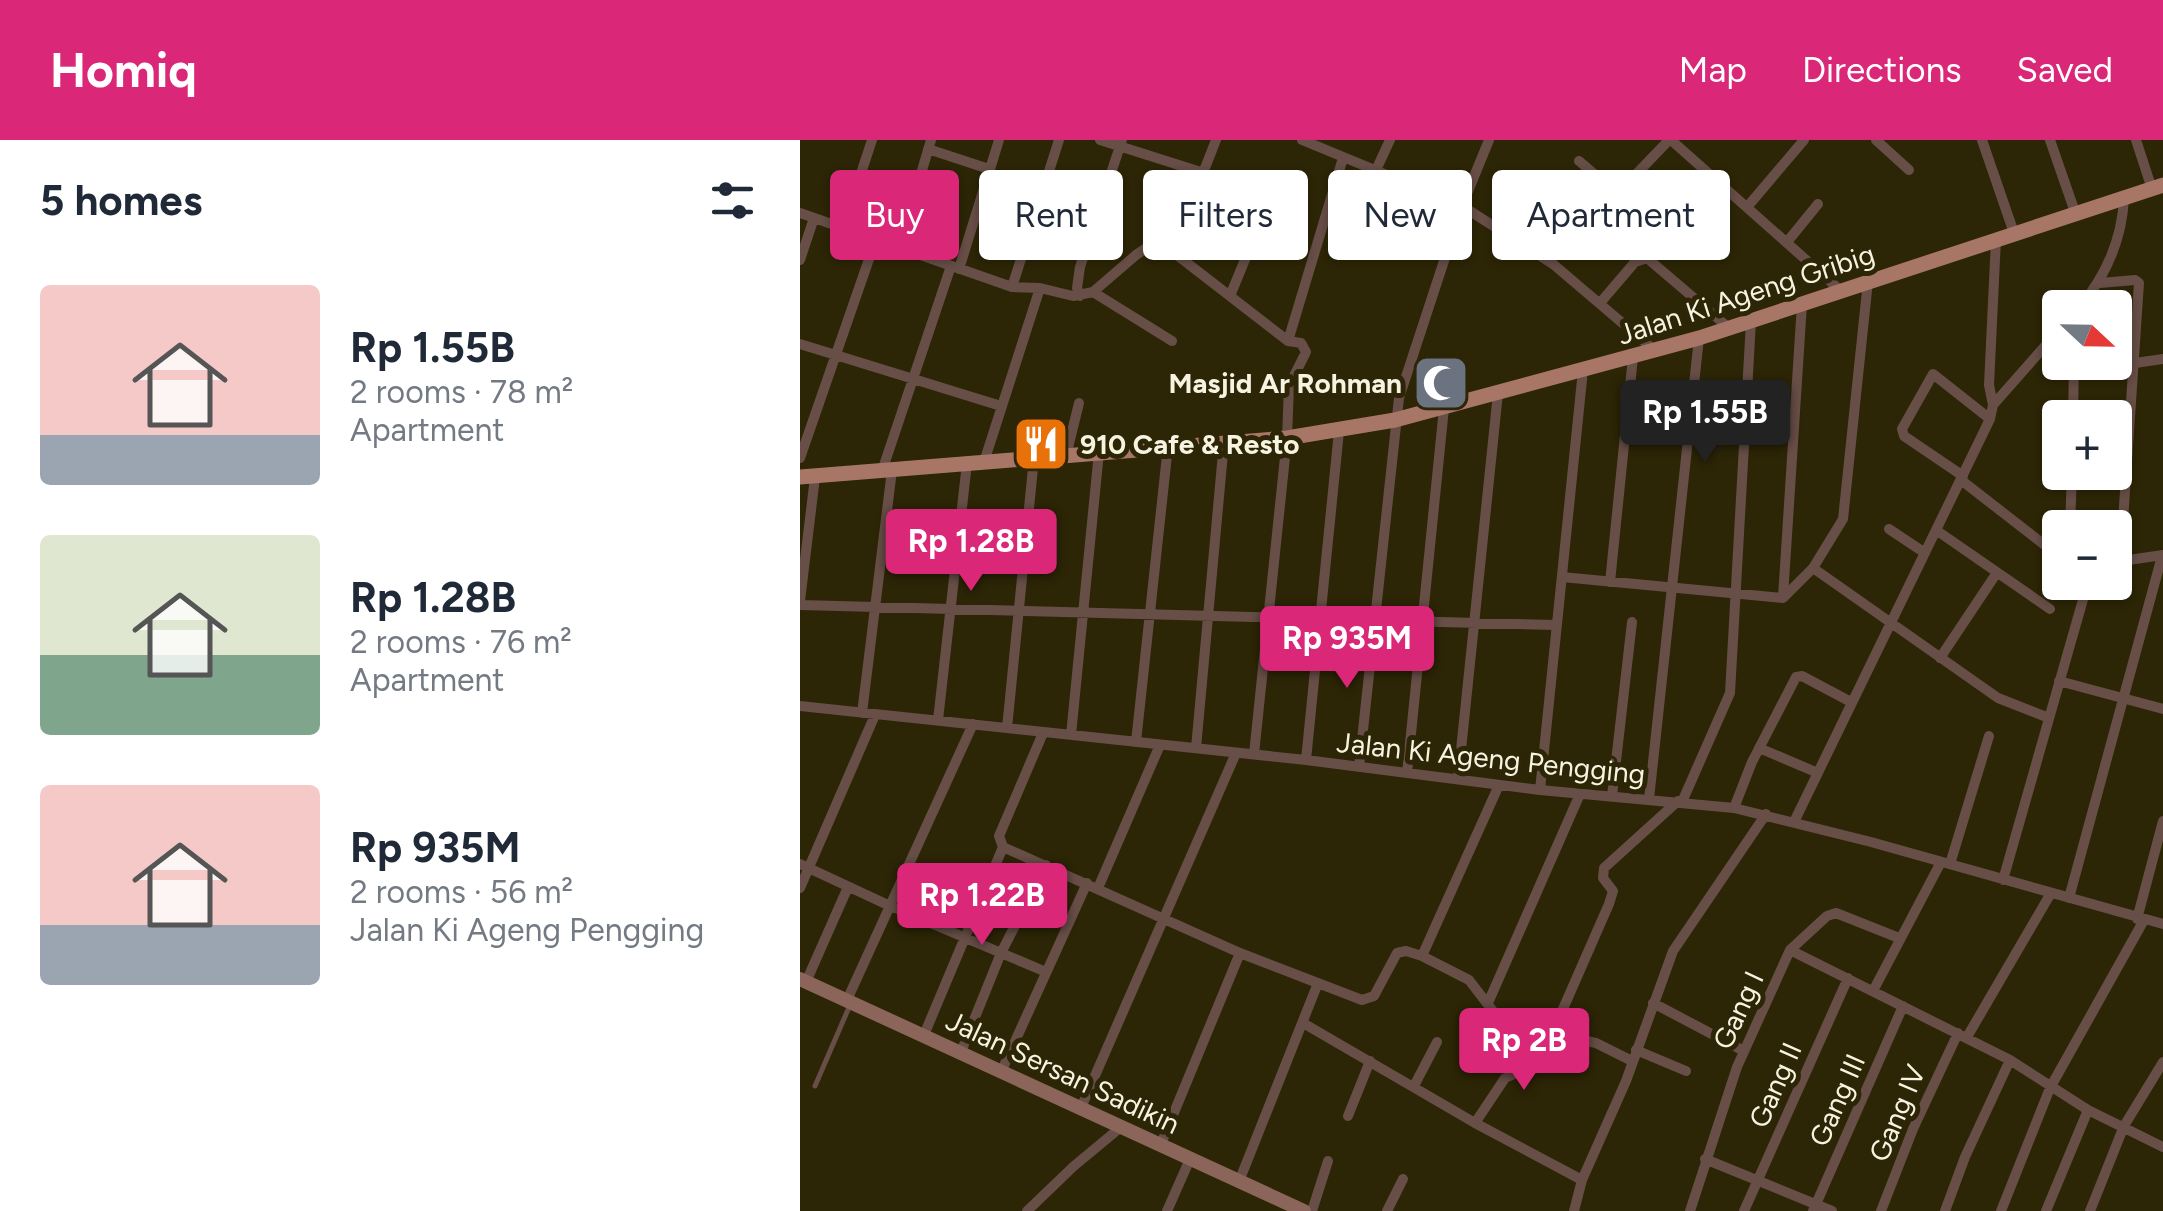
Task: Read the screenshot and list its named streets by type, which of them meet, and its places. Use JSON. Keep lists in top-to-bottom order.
{
  "streets": {
    "main road": ["Jalan Ki Ageng Gribig", "Jalan Sersan Sadikin"],
    "street": [
      "Jalan Ki Ageng Pengging",
      "Gang I",
      "Gang II",
      "Gang III",
      "Gang IV"
    ]
  },
  "crossings": [
    ["Jalan Ki Ageng Pengging", "Gang IV"]
  ],
  "places": {
    "mosque": ["Masjid Ar Rohman"],
    "restaurant": ["910 Cafe & Resto"]
  },
  "north": "right",
  "page": {
    "header": "Homiq",
    "nav": ["Map", "Directions", "Saved"],
    "heading": "5 homes",
    "chip": [
      "Buy",
      "Rent",
      "Filters",
      "New",
      "Apartment"
    ],
    "list": [
      {
        "name": "Rp 1.55B",
        "note": "2 rooms · 78 m² · Apartment"
      },
      {
        "name": "Rp 1.28B",
        "note": "2 rooms · 76 m² · Apartment"
      },
      {
        "name": "Rp 935M",
        "note": "2 rooms · 56 m² · Jalan Ki Ageng Pengging"
      }
    ],
    "map_buttons": ["+", "−"],
    "price": [
      "Rp 1.55B",
      "Rp 1.28B",
      "Rp 935M",
      "Rp 1.22B",
      "Rp 2B"
    ]
  }
}
